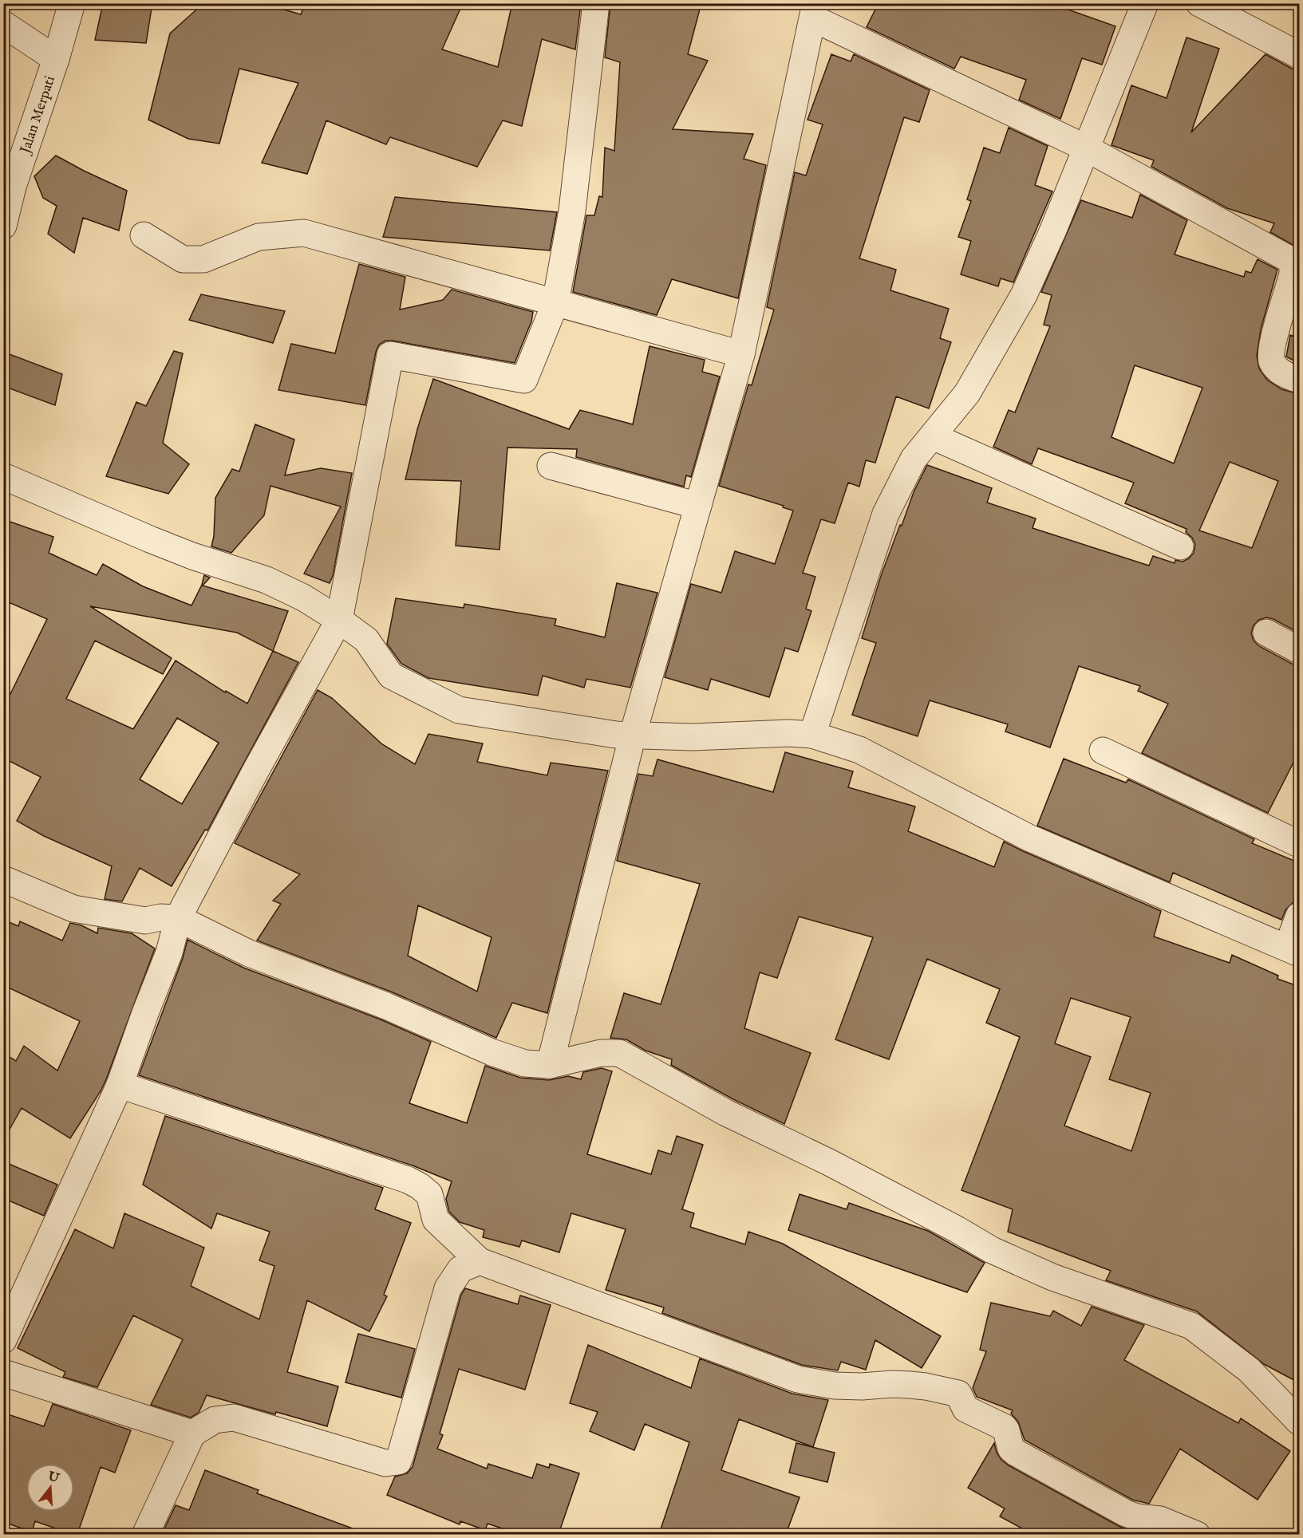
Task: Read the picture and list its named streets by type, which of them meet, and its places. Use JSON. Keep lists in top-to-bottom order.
{
  "streets": {
    "street": ["Jalan Merpati"]
  },
  "north": "top"
}
